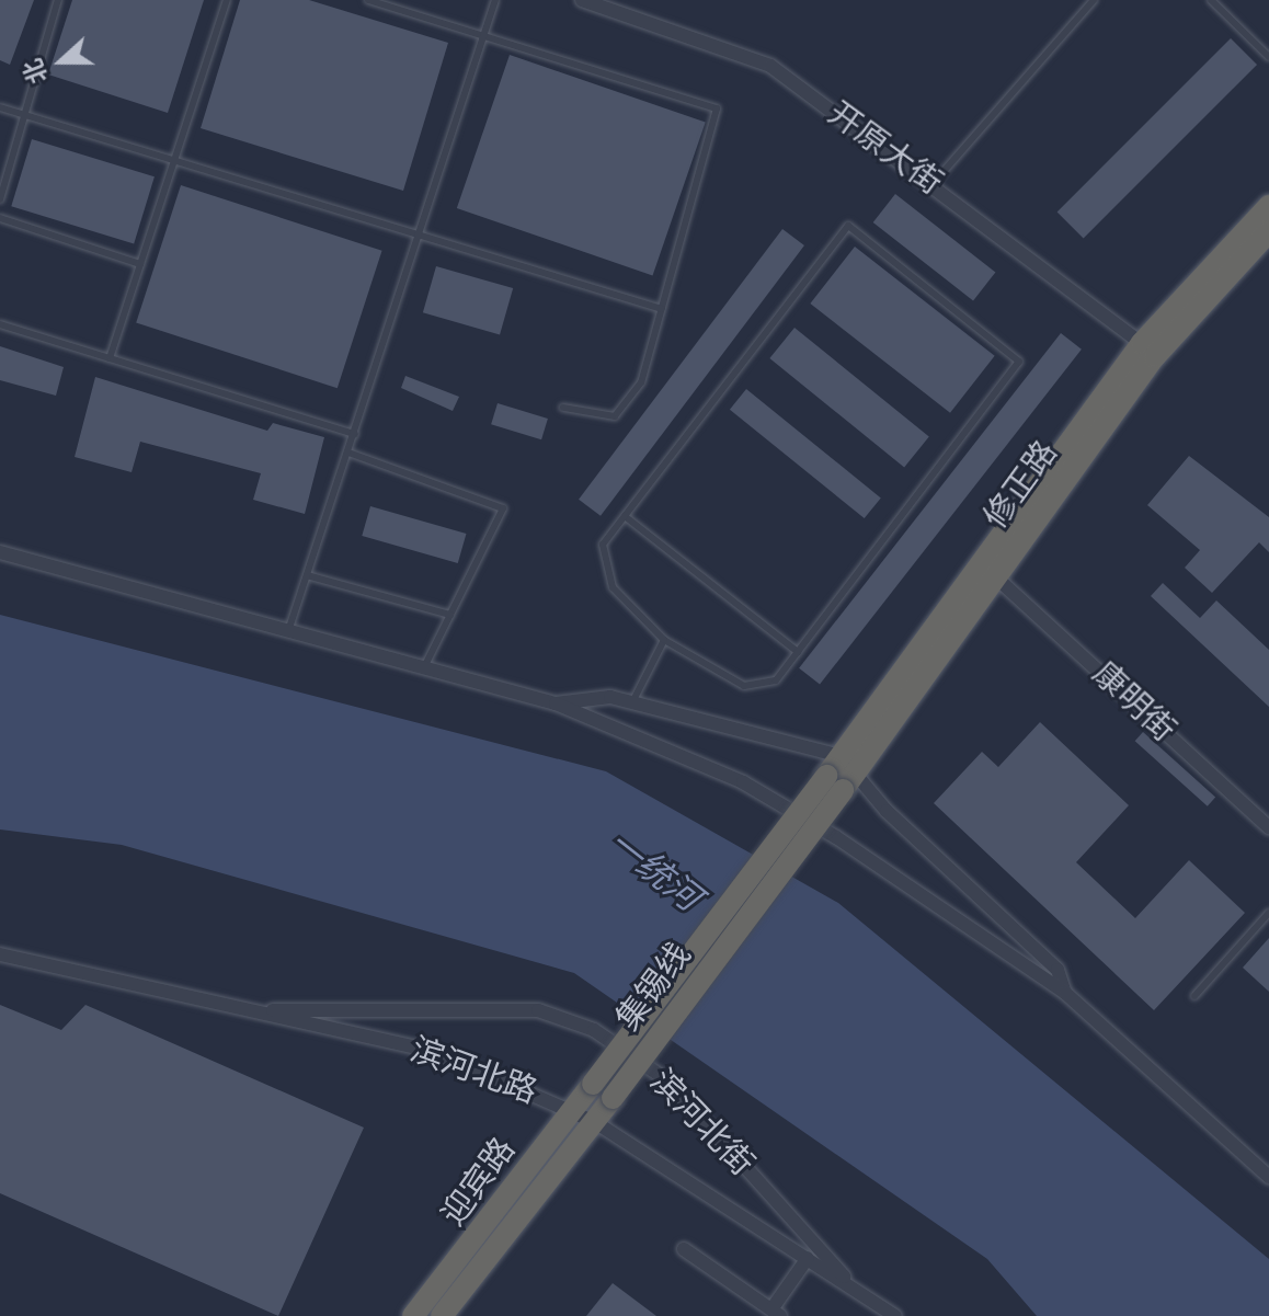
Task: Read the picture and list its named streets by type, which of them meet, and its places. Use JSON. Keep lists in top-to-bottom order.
{
  "streets": {
    "highway": ["修正路", "集锡线", "迎宾路"],
    "street": [
      "开原大街",
      "康明街",
      "滨河北路",
      "滨河北街"
    ]
  },
  "crossings": [
    ["开原大街", "修正路"],
    ["修正路", "康明街"],
    ["修正路", "集锡线"],
    ["集锡线", "迎宾路"],
    ["滨河北路", "滨河北街"],
    ["滨河北路", "迎宾路"]
  ],
  "water": ["一统河"],
  "north": "left"
}
